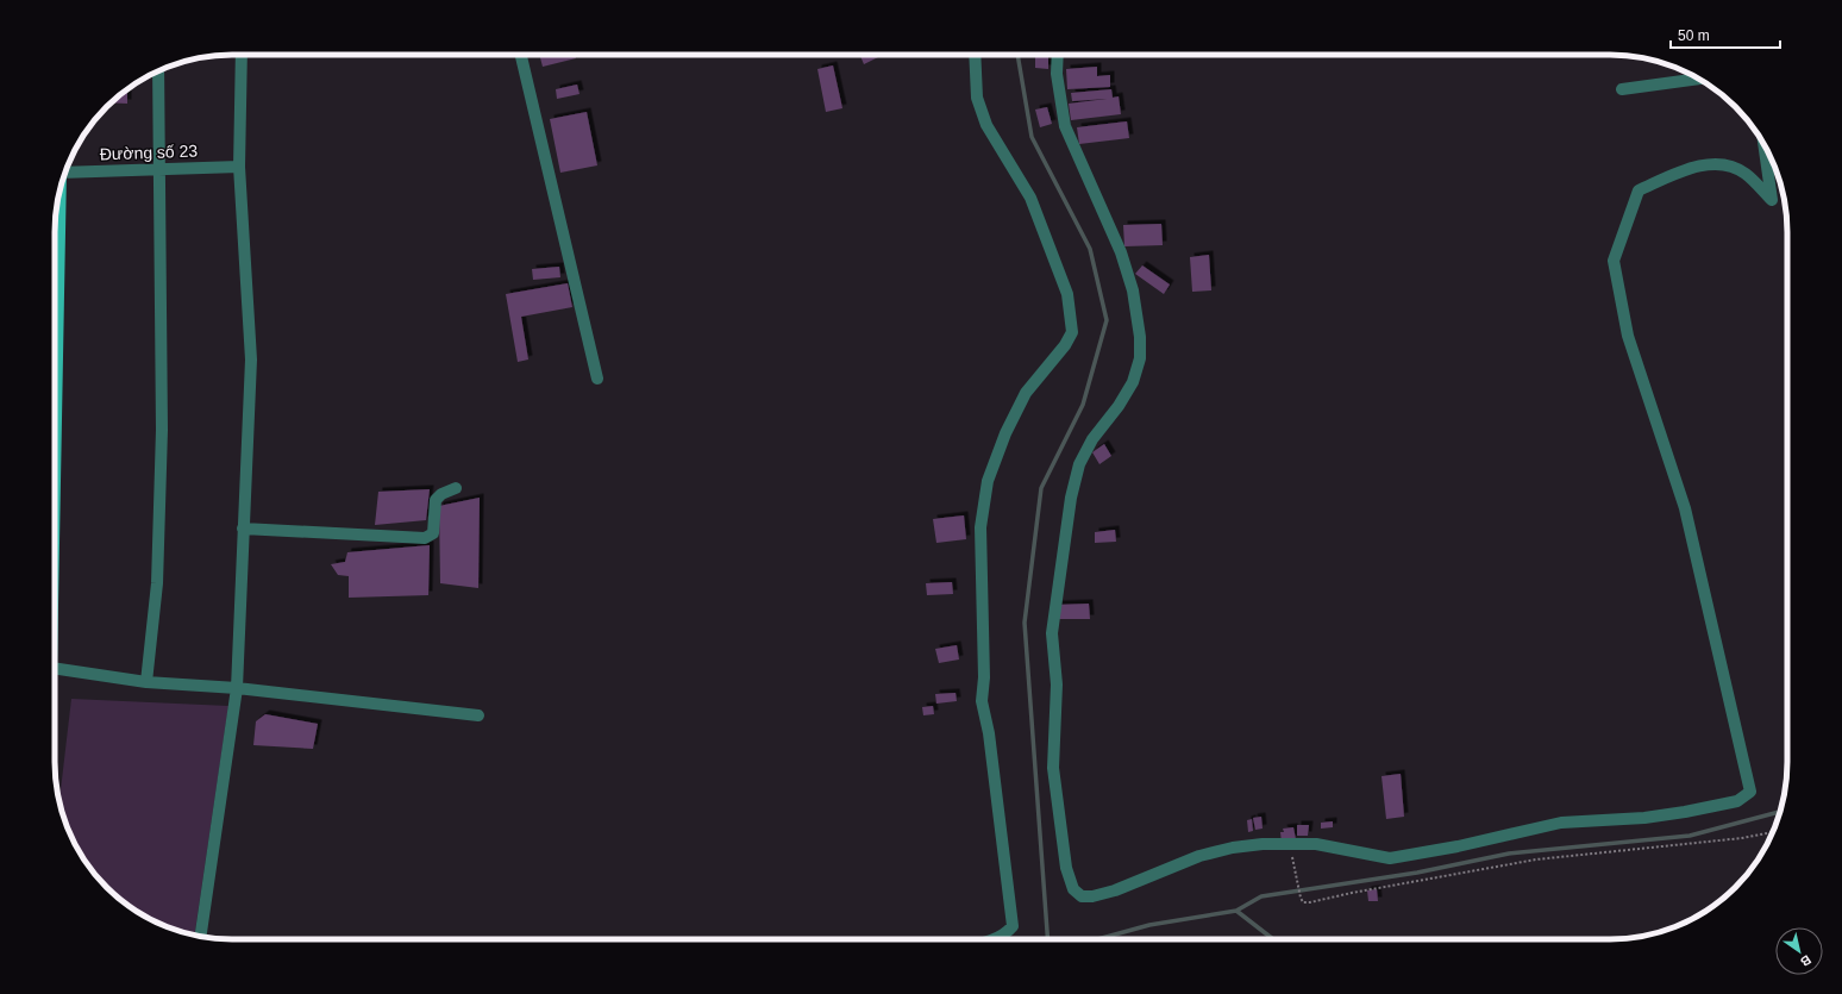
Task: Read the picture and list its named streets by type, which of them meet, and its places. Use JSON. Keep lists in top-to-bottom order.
{
  "streets": {
    "street": ["Đường số 23"]
  },
  "scale_bar": "50 m",
  "north": "bottom right"
}
